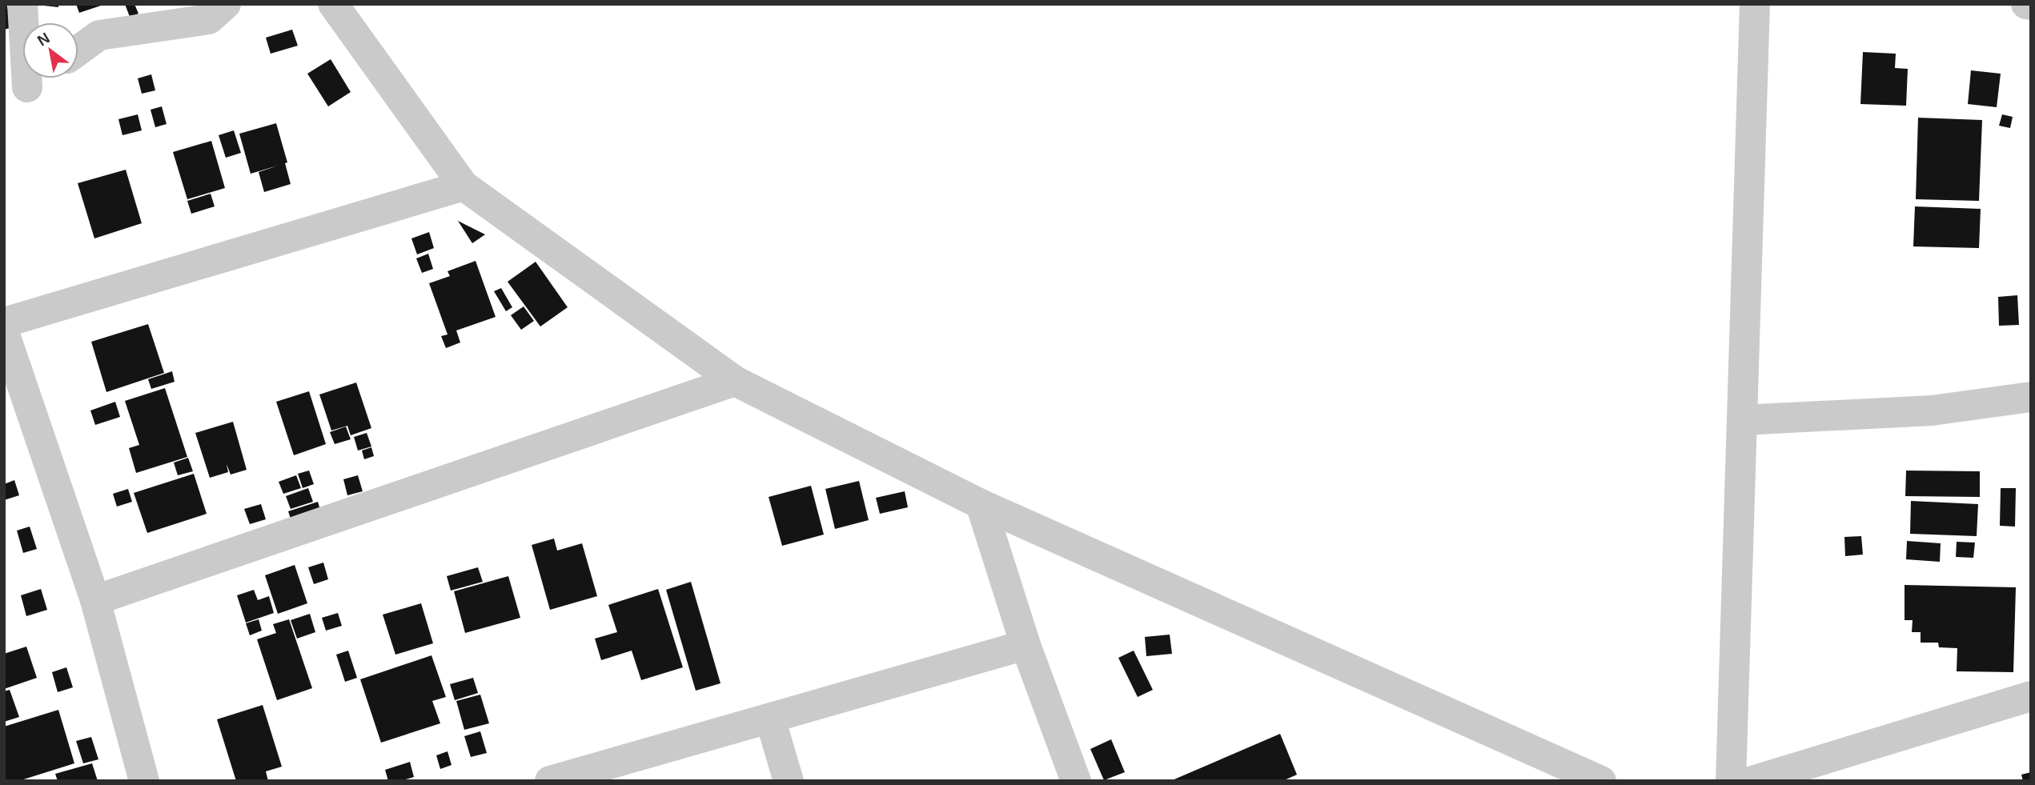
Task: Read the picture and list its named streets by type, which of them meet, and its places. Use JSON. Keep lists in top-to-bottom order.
{
  "north": "top left"
}
